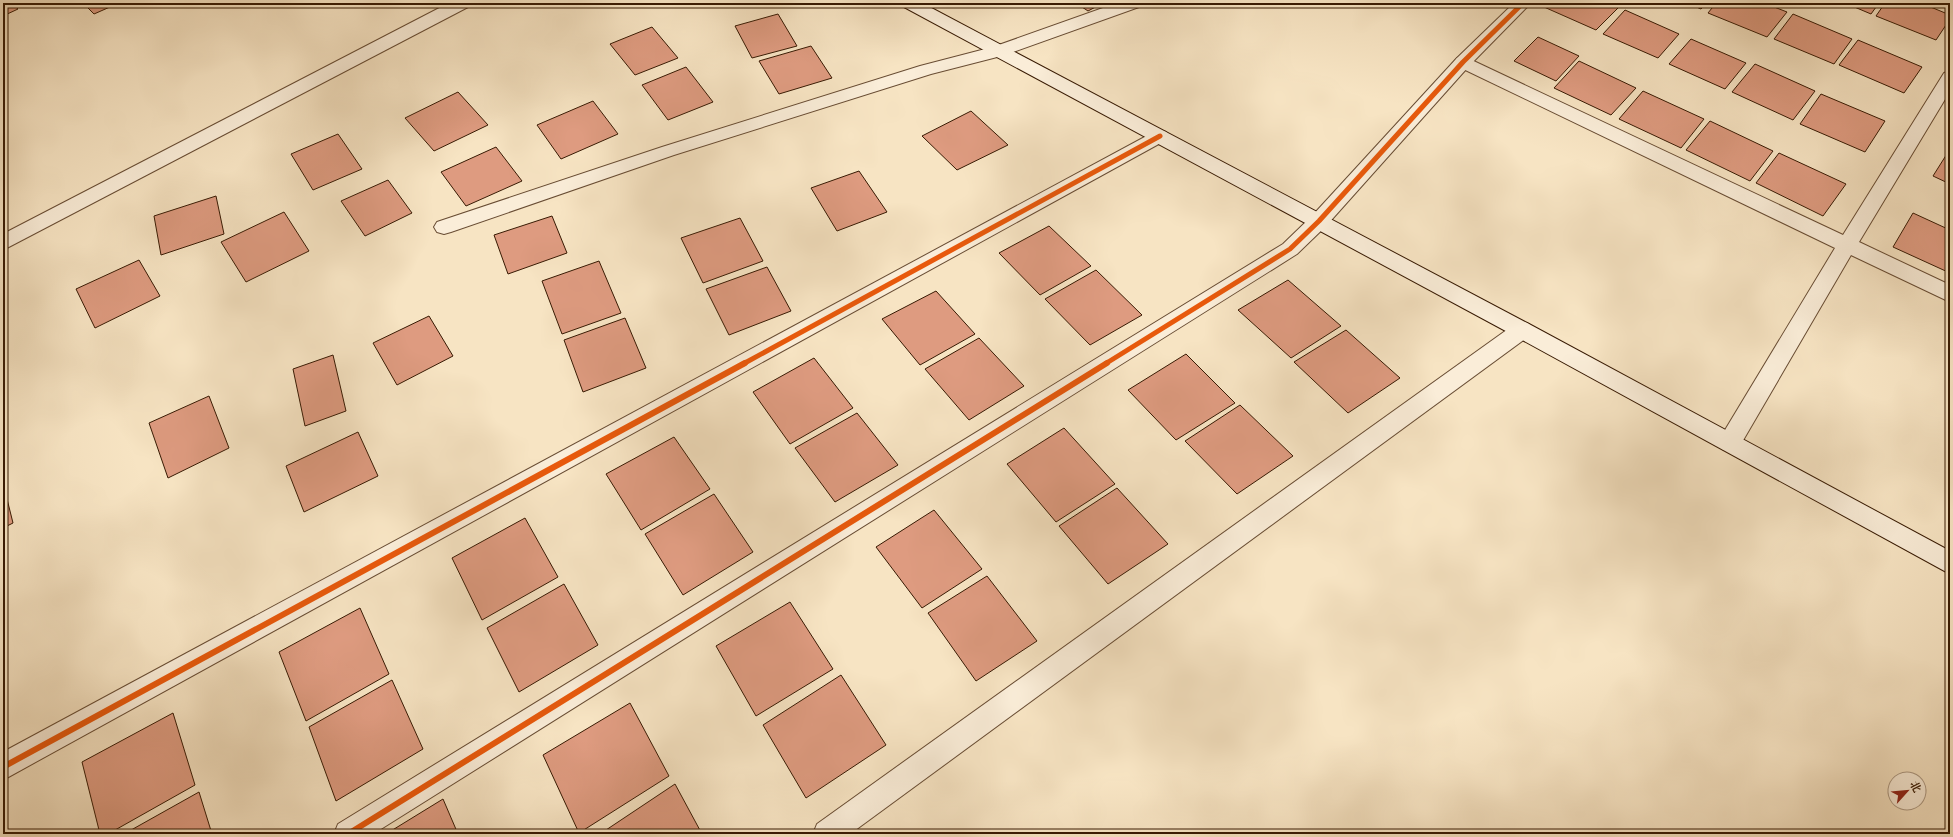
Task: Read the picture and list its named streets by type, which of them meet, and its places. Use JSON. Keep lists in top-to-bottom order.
{
  "north": "top right"
}
